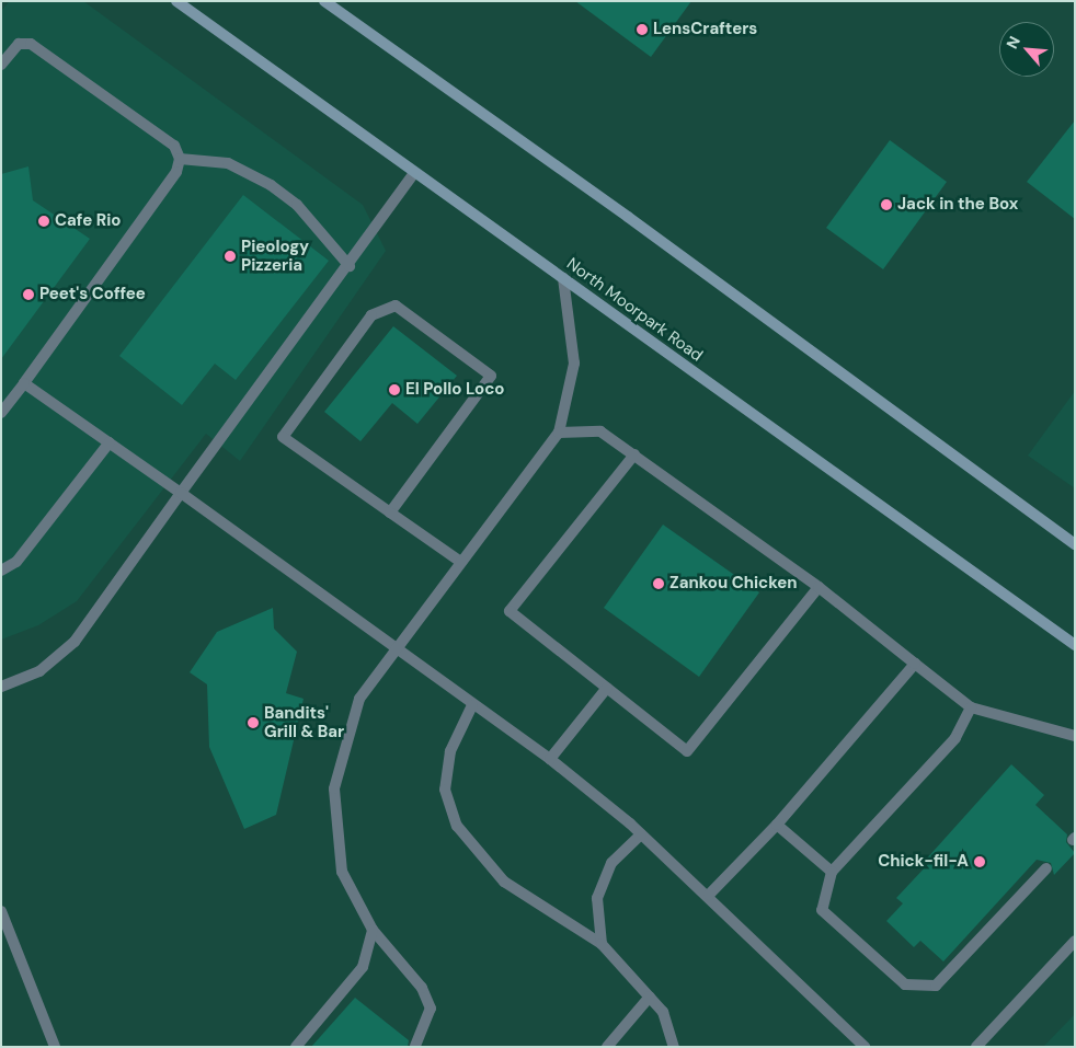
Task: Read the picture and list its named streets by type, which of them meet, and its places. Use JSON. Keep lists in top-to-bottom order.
{
  "streets": {
    "main road": ["North Moorpark Road"]
  },
  "places": [
    "LensCrafters",
    "Jack in the Box",
    "Cafe Rio",
    "Pieology Pizzeria",
    "Peet's Coffee",
    "El Pollo Loco",
    "Zankou Chicken",
    "Bandits' Grill & Bar",
    "Chick-fil-A"
  ],
  "north": "top left"
}
